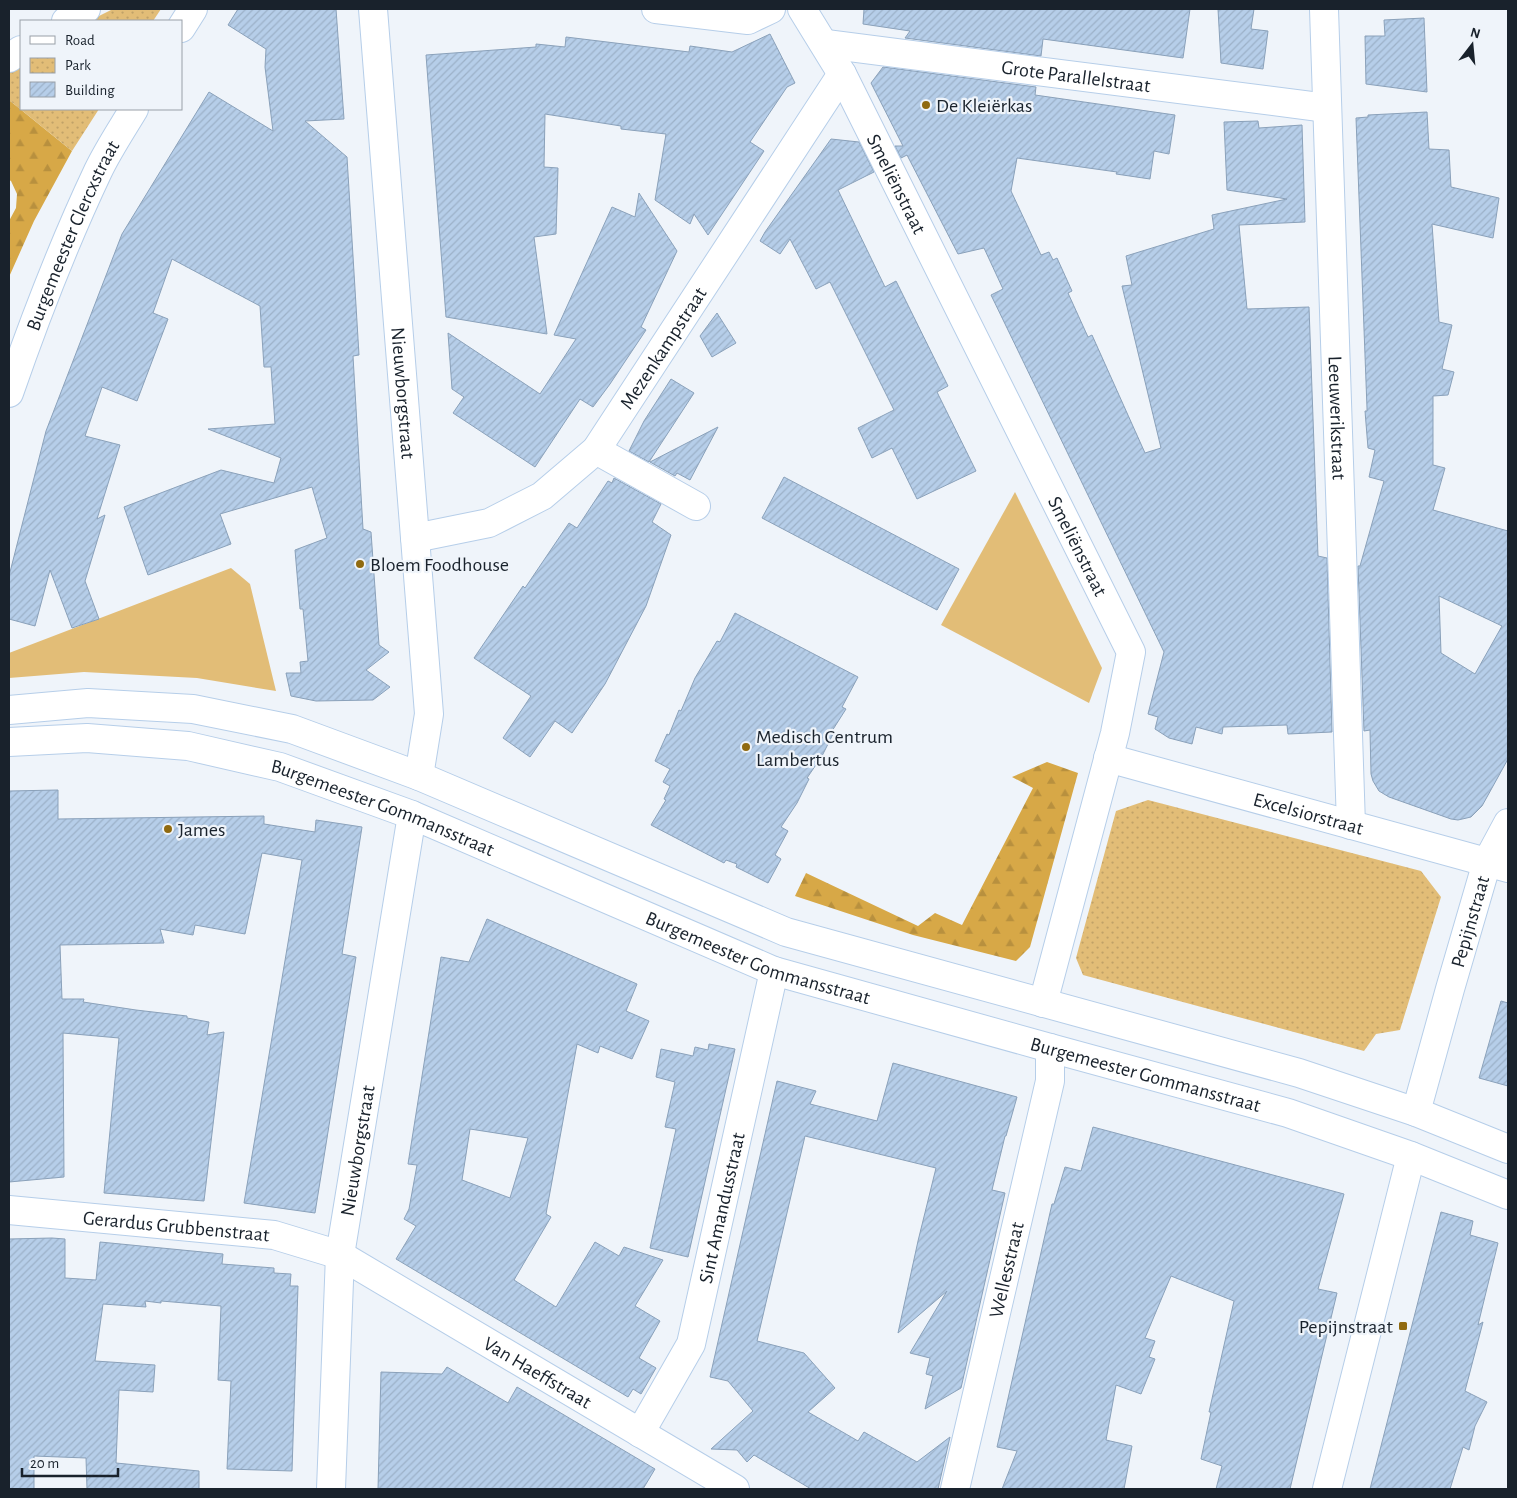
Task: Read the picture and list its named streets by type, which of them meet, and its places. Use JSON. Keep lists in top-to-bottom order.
{
  "streets": {
    "street": [
      "Grote Parallelstraat",
      "Smeliënstraat",
      "Burgemeester Clercxstraat",
      "Mezenkampstraat",
      "Nieuwborgstraat",
      "Leeuwerikstraat",
      "Burgemeester Gommansstraat",
      "Excelsiorstraat",
      "Pepijnstraat",
      "Sint Amandusstraat",
      "Gerardus Grubbenstraat",
      "Wellesstraat",
      "Van Haeffstraat"
    ]
  },
  "crossings": [
    ["Grote Parallelstraat", "Smeliënstraat"],
    ["Grote Parallelstraat", "Leeuwerikstraat"],
    ["Smeliënstraat", "Mezenkampstraat"],
    ["Smeliënstraat", "Burgemeester Gommansstraat"],
    ["Smeliënstraat", "Excelsiorstraat"],
    ["Smeliënstraat", "Wellesstraat"],
    ["Mezenkampstraat", "Nieuwborgstraat"],
    ["Nieuwborgstraat", "Burgemeester Gommansstraat"],
    ["Nieuwborgstraat", "Gerardus Grubbenstraat"],
    ["Nieuwborgstraat", "Van Haeffstraat"],
    ["Leeuwerikstraat", "Excelsiorstraat"],
    ["Burgemeester Gommansstraat", "Pepijnstraat"],
    ["Burgemeester Gommansstraat", "Sint Amandusstraat"],
    ["Burgemeester Gommansstraat", "Wellesstraat"],
    ["Excelsiorstraat", "Pepijnstraat"],
    ["Sint Amandusstraat", "Van Haeffstraat"],
    ["Gerardus Grubbenstraat", "Van Haeffstraat"]
  ],
  "places": {
    "other": [
      "De Kleiërkas",
      "Bloem Foodhouse",
      "Medisch Centrum Lambertus",
      "James"
    ],
    "transit": ["Pepijnstraat"]
  },
  "legend": ["Road", "Park", "Building"],
  "scale_bar": "20 m",
  "north": "top"
}
